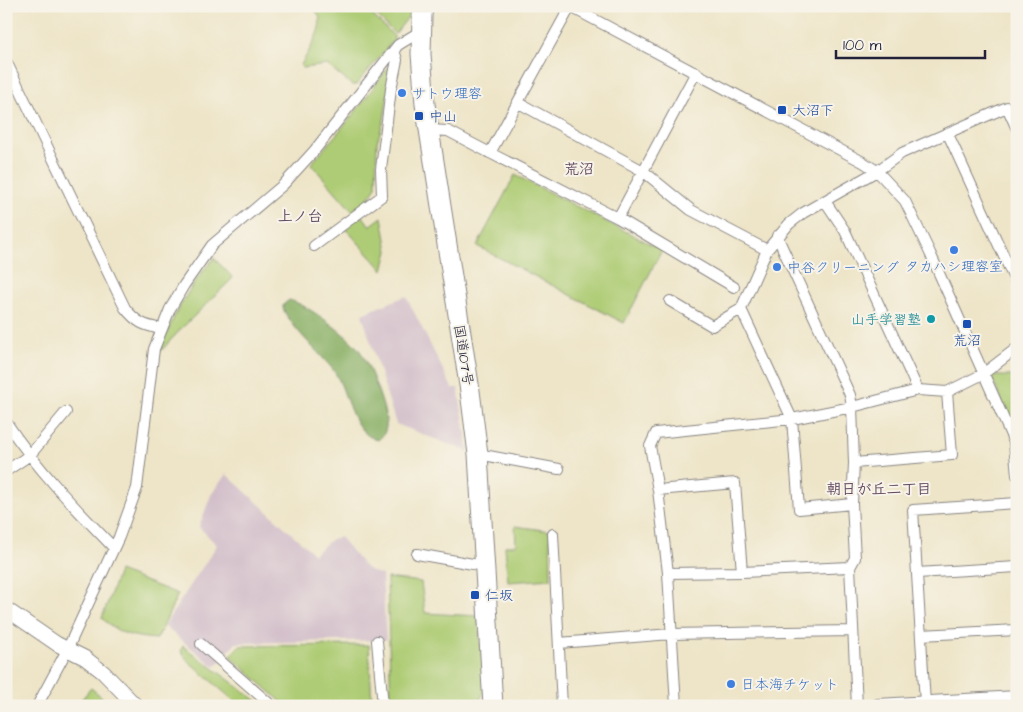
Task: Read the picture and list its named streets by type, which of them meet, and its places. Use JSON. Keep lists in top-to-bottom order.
{
  "streets": {
    "highway": ["国道107号"]
  },
  "districts": ["荒沼", "上ノ台", "朝日が丘二丁目"],
  "places": {
    "other": [
      "サトウ理容",
      "タカハシ理容室",
      "中谷クリーニング",
      "山手学習塾",
      "日本海チケット"
    ],
    "transit": [
      "大沼下",
      "中山",
      "荒沼",
      "仁坂"
    ]
  },
  "scale_bar": "100 m"
}
